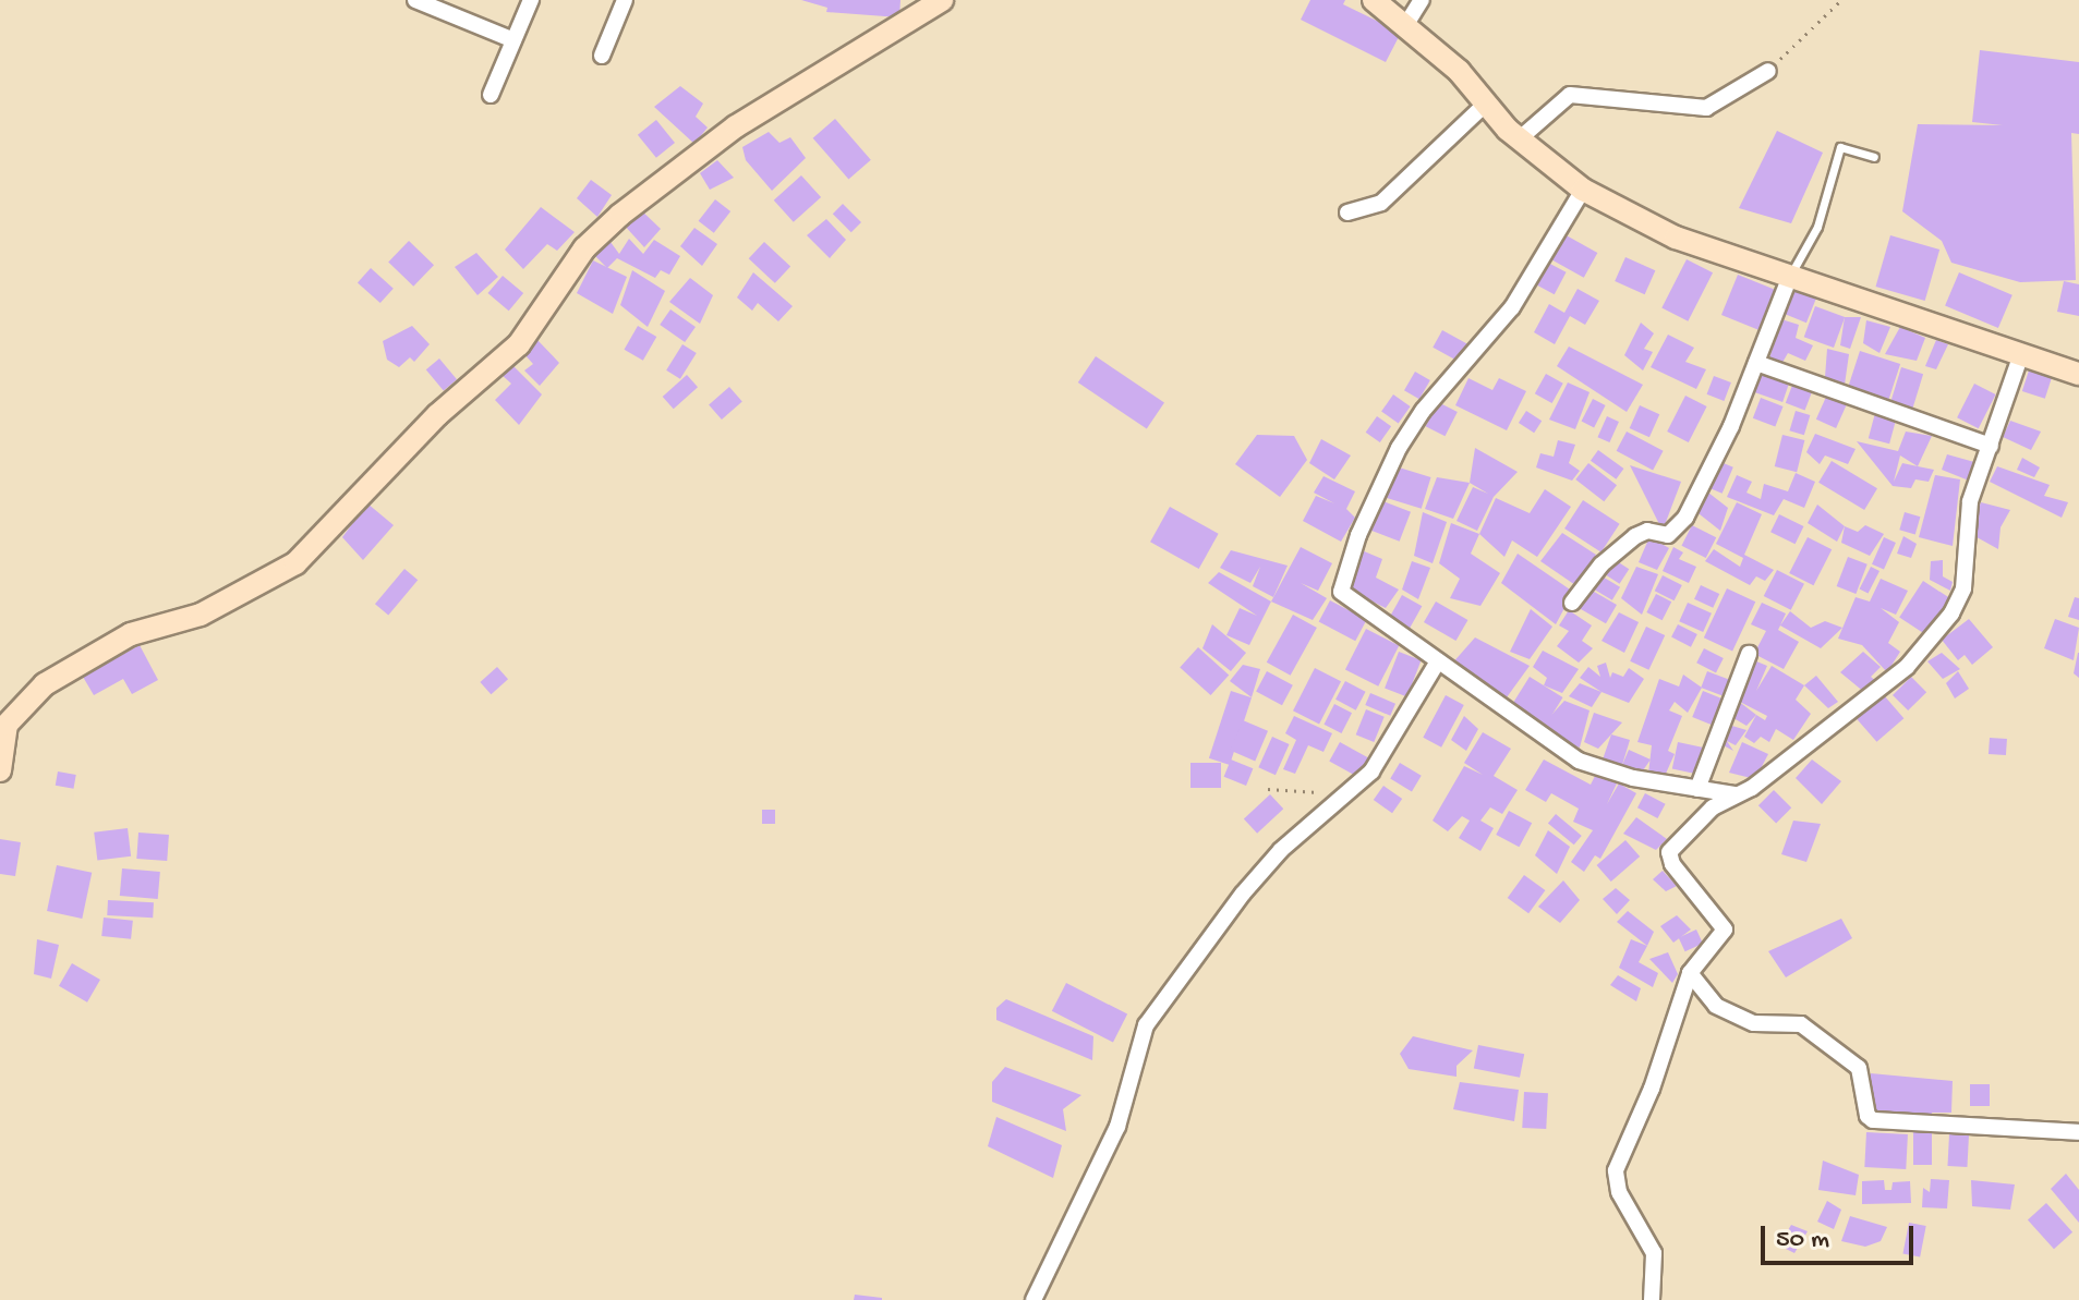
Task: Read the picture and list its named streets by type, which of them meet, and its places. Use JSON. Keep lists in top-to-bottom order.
{
  "scale_bar": "50 m"
}
